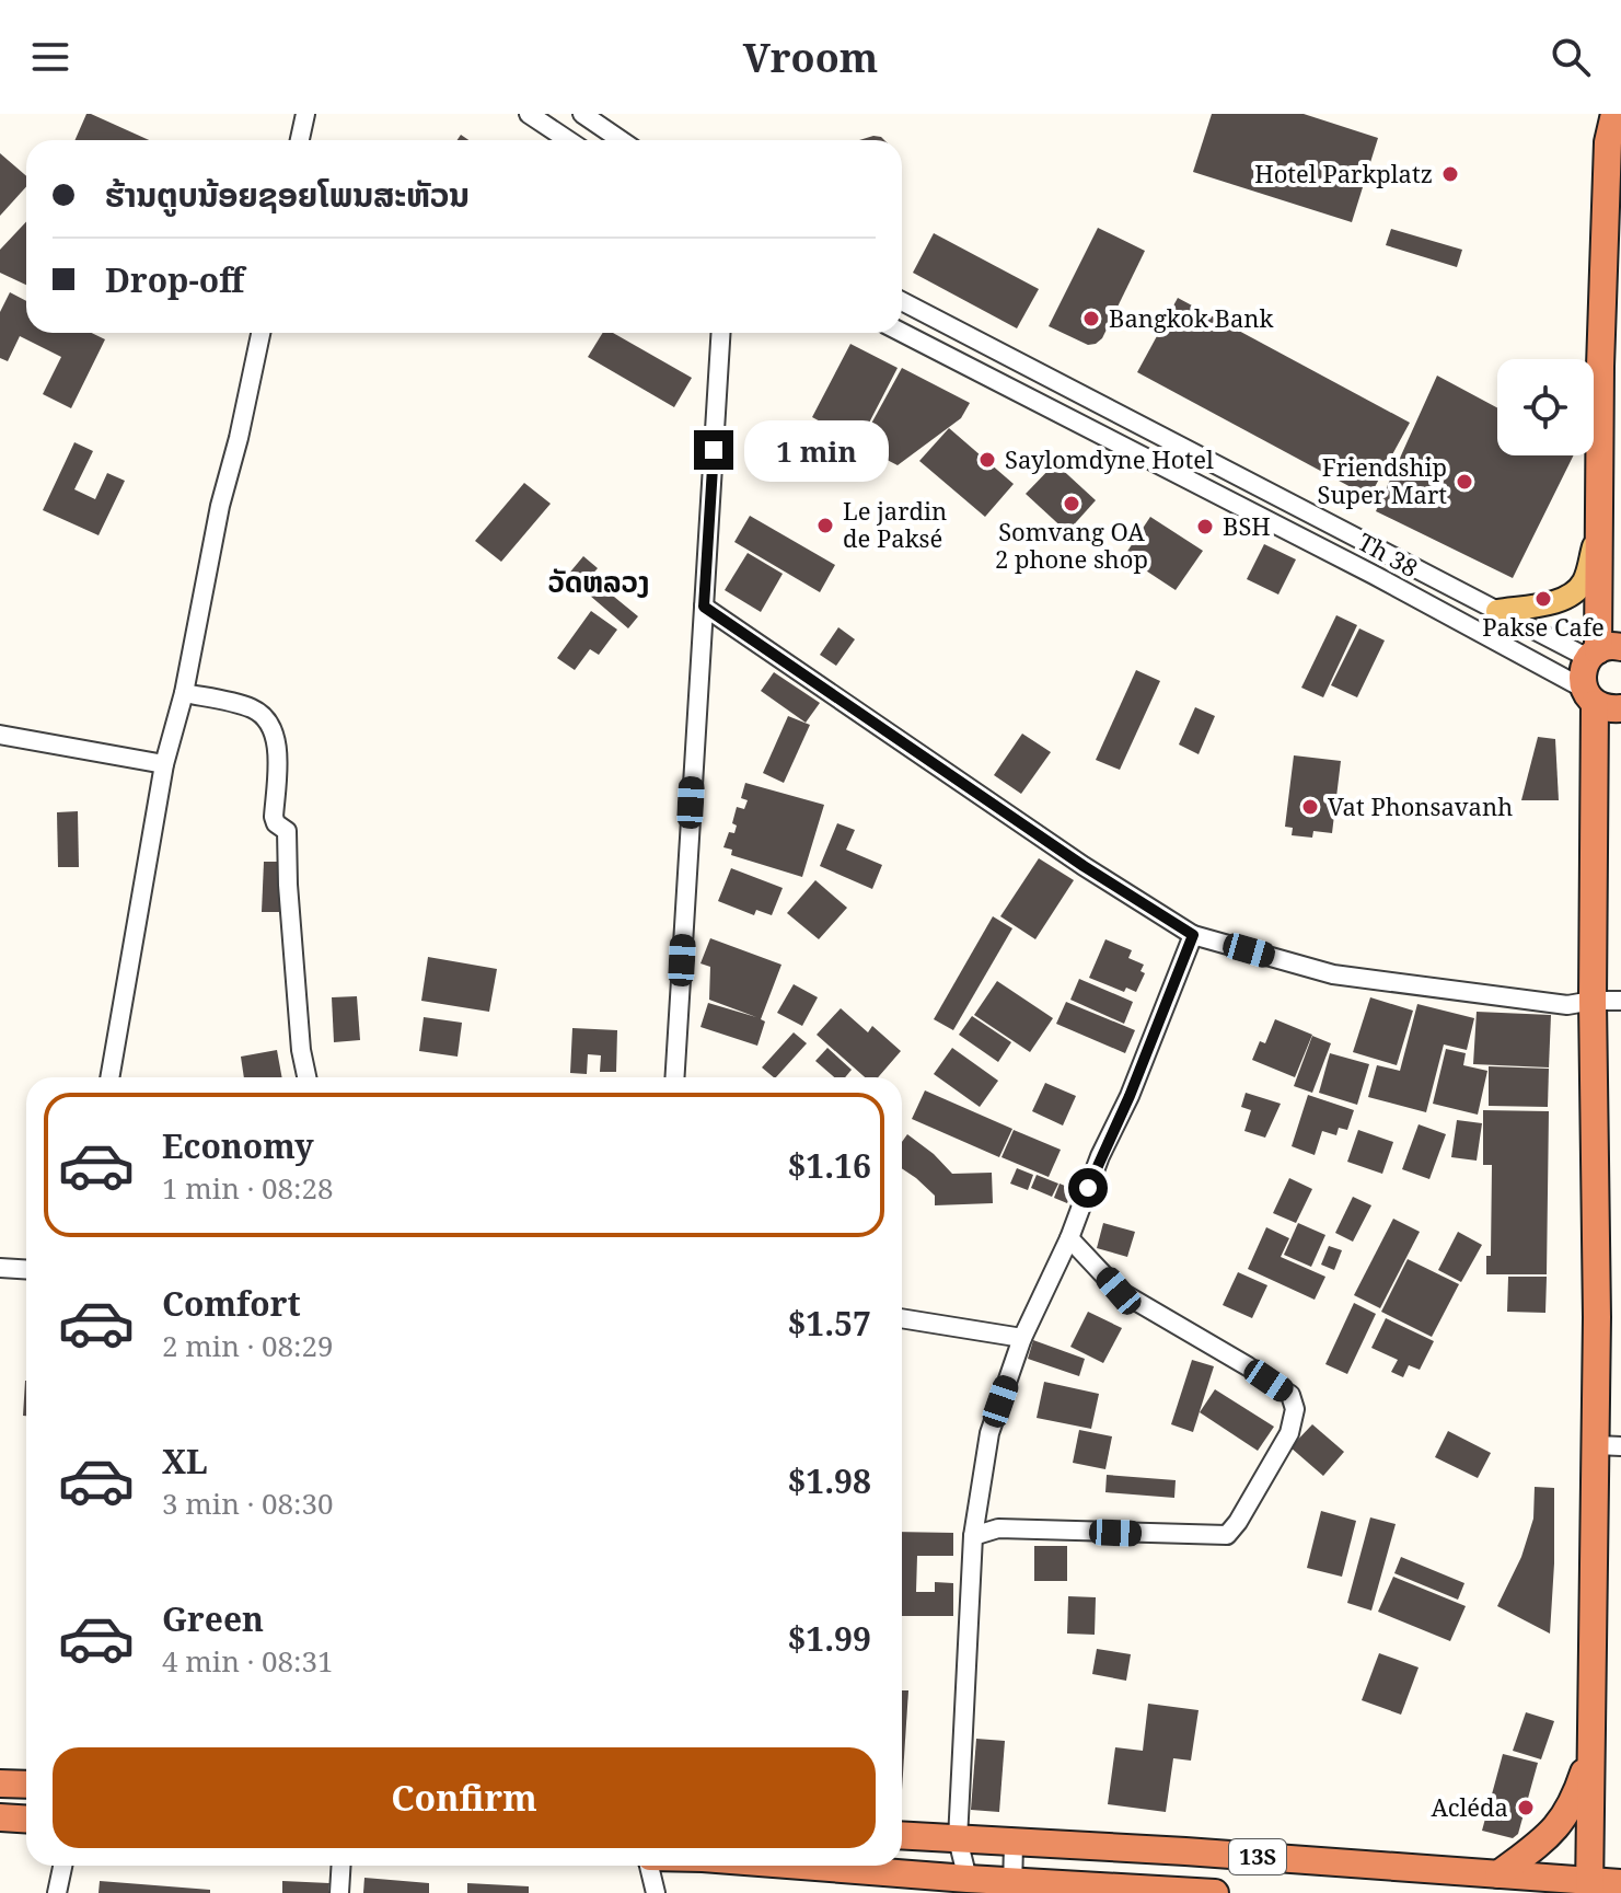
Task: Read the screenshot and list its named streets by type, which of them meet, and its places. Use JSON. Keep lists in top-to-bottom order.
{
  "streets": {
    "highway": ["13S"],
    "street": ["Th 38"]
  },
  "districts": ["ວັດຫລວງ"],
  "places": [
    "Hotel Parkplatz",
    "Bangkok Bank",
    "Saylomdyne Hotel",
    "Friendship Super Mart",
    "Somvang OA 2 phone shop",
    "Le jardin de Paksé",
    "BSH",
    "Pakse Cafe",
    "Vat Phonsavanh",
    "Acléda"
  ],
  "page": {
    "header": "Vroom",
    "banner": ["ຮ້ານຕູບນ້ອຍຊອຍໂພນສະຫັວນ", "Drop-off"],
    "bubble": "1 min",
    "list": [
      {
        "name": "Economy",
        "note": "1 min · 08:28",
        "value": "$1.16"
      },
      {
        "name": "Comfort",
        "note": "2 min · 08:29",
        "value": "$1.57"
      },
      {
        "name": "XL",
        "note": "3 min · 08:30",
        "value": "$1.98"
      },
      {
        "name": "Green",
        "note": "4 min · 08:31",
        "value": "$1.99"
      }
    ],
    "buttons": "Confirm"
  }
}
